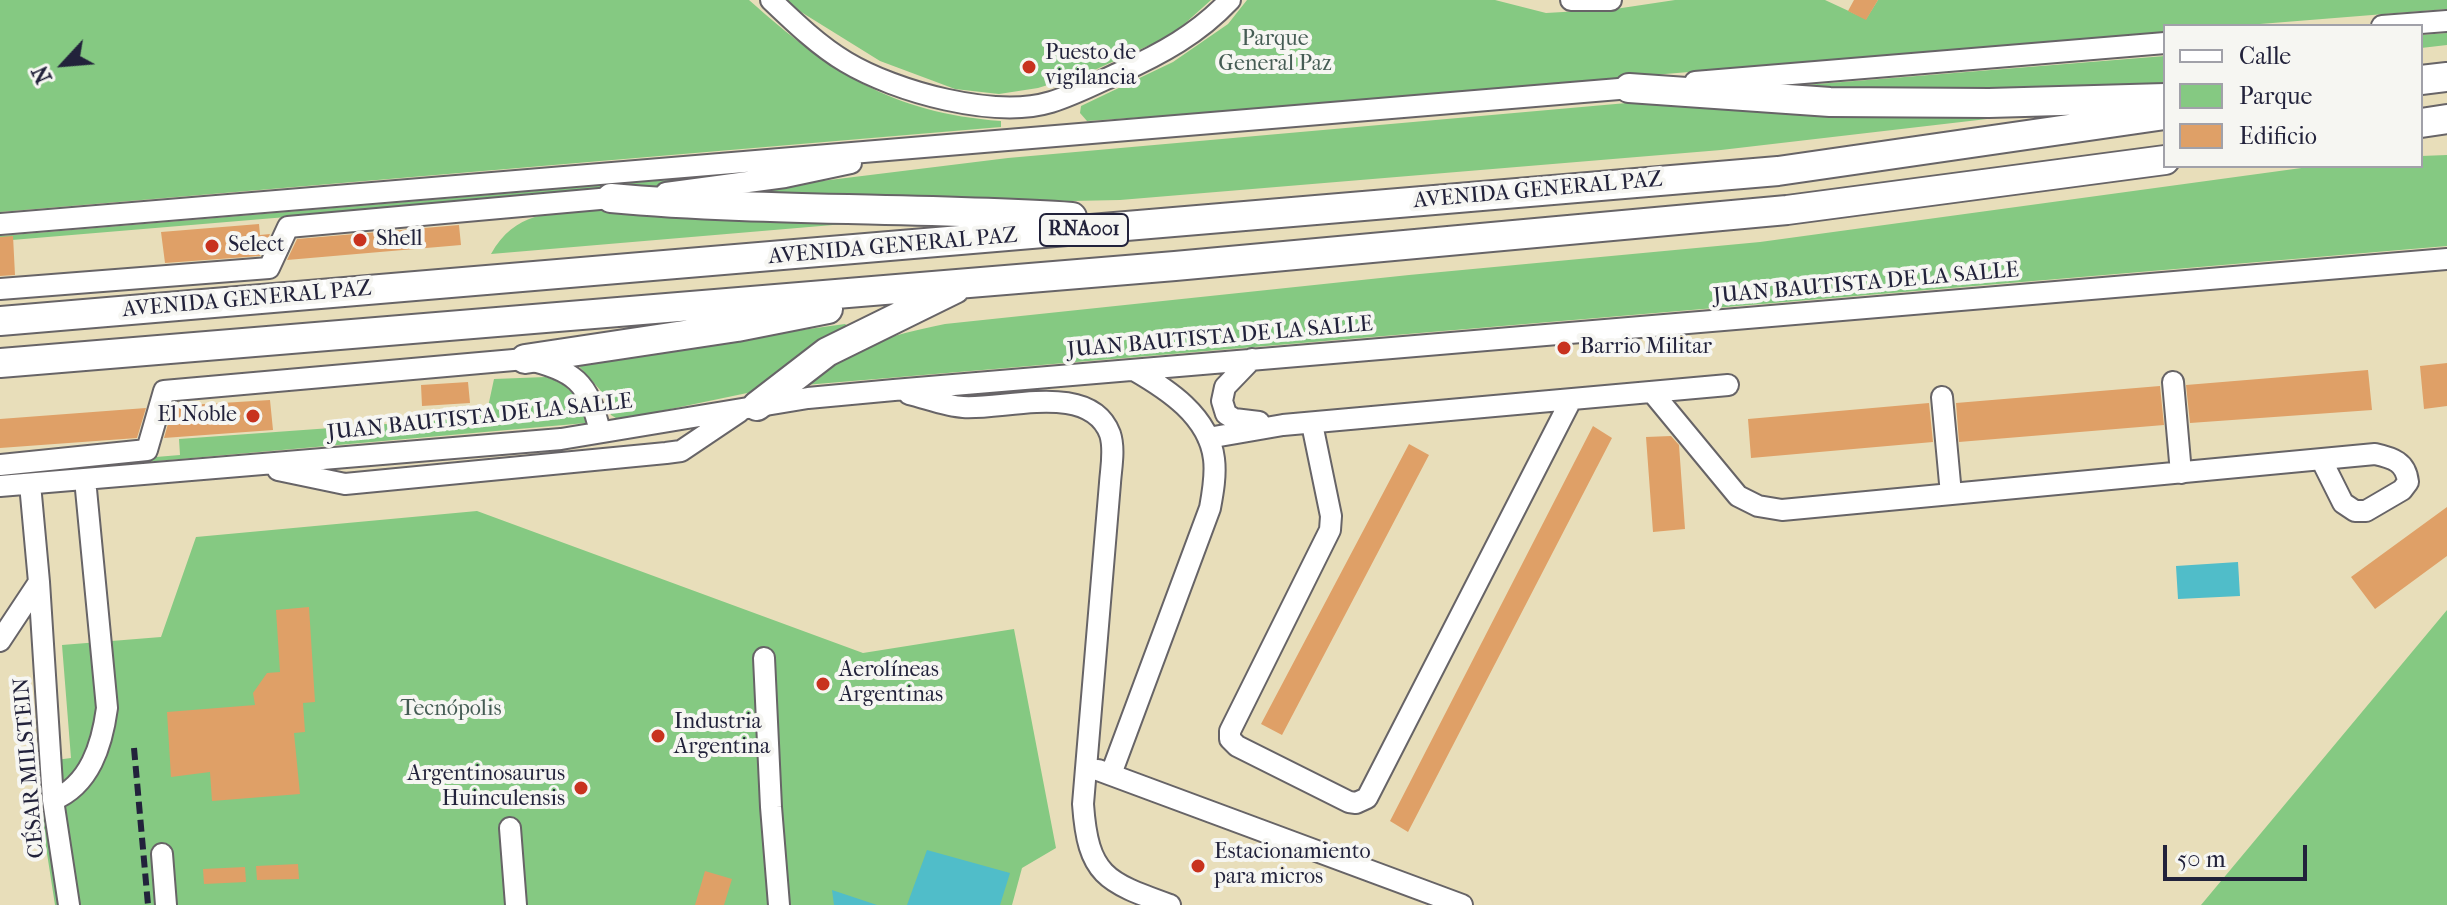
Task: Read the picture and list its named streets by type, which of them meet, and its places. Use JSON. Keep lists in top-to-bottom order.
{
  "streets": {
    "highway": ["AVENIDA GENERAL PAZ", "RNA001"],
    "street": ["JUAN BAUTISTA DE LA SALLE", "CÉSAR MILSTEIN"]
  },
  "crossings": [
    ["JUAN BAUTISTA DE LA SALLE", "CÉSAR MILSTEIN"]
  ],
  "parks": ["Parque General Paz", "Tecnópolis"],
  "places": [
    "Puesto de vigilancia",
    "Shell",
    "Select",
    "Barrio Militar",
    "El Noble",
    "Aerolíneas Argentinas",
    "Industria Argentina",
    "Argentinosaurus Huinculensis",
    "Estacionamiento para micros"
  ],
  "legend": ["Calle", "Parque", "Edificio"],
  "scale_bar": "50 m",
  "north": "bottom left"
}
